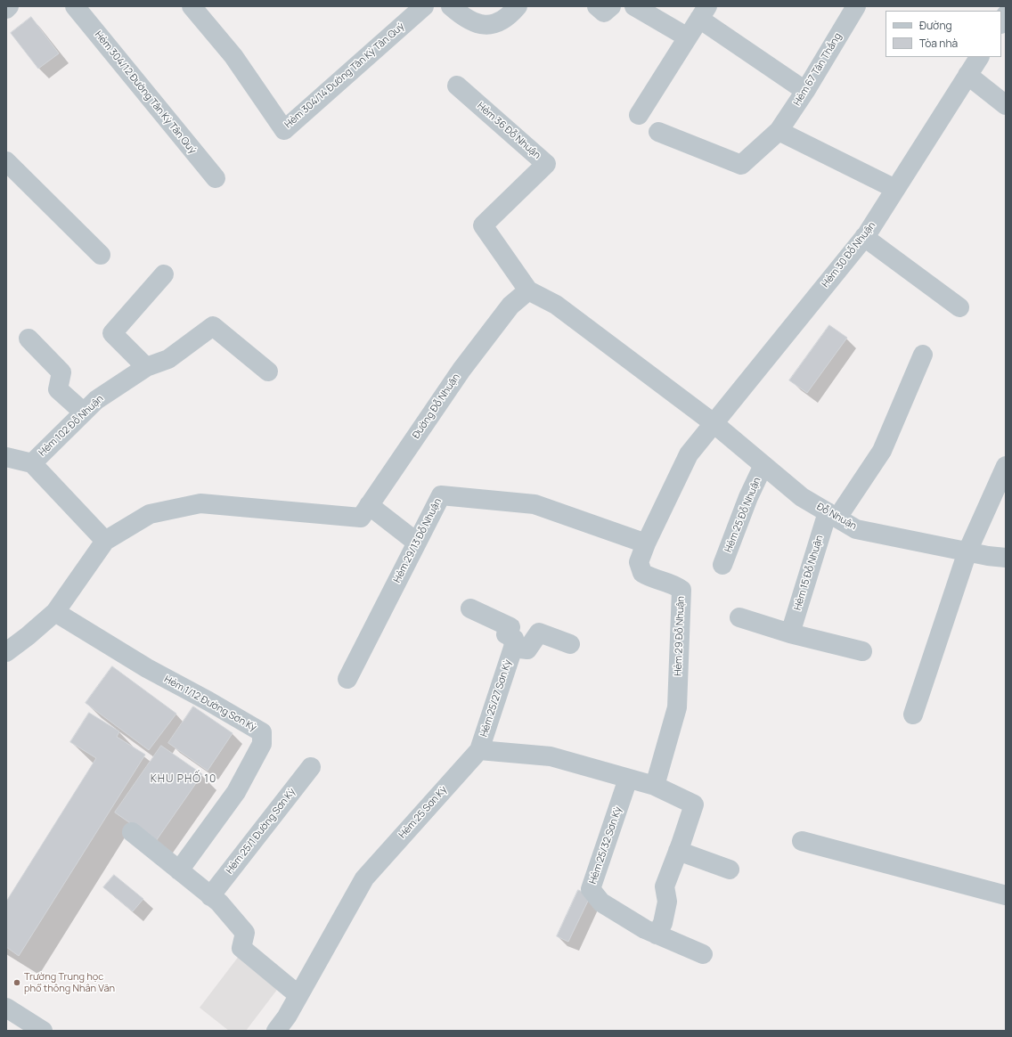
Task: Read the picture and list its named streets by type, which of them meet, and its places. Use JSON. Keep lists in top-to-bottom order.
{
  "streets": {
    "street": [
      "Hẻm 67 Tân Thắng",
      "Hẻm 304/14 Đường Tân Kỳ Tân Quý",
      "Hẻm 304/12 Đường Tân Kỳ Tân Quý",
      "Hẻm 36 Đỗ Nhuận",
      "Hẻm 30 Đỗ Nhuận",
      "Đường Đỗ Nhuận",
      "Hẻm 102 Đỗ Nhuận",
      "Hẻm 25 Đỗ Nhuận",
      "Đỗ Nhuận",
      "Hẻm 29/13 Đỗ Nhuận",
      "Hẻm 15 Đỗ Nhuận",
      "Hẻm 29 Đỗ Nhuận",
      "Hẻm 25/27 Sơn Kỳ",
      "Hẻm 1/12 Đường Sơn Kỳ",
      "Hẻm 25 Sơn Kỳ",
      "Hẻm 25/1 Đường Sơn Kỳ",
      "Hẻm 25/32 Sơn Kỳ"
    ]
  },
  "crossings": [
    ["Hẻm 36 Đỗ Nhuận", "Đường Đỗ Nhuận"],
    ["Hẻm 30 Đỗ Nhuận", "Đỗ Nhuận"],
    ["Hẻm 30 Đỗ Nhuận", "Hẻm 29 Đỗ Nhuận"],
    ["Đường Đỗ Nhuận", "Hẻm 102 Đỗ Nhuận"],
    ["Hẻm 25 Đỗ Nhuận", "Đỗ Nhuận"],
    ["Đỗ Nhuận", "Hẻm 15 Đỗ Nhuận"],
    ["Đỗ Nhuận", "Hẻm 29 Đỗ Nhuận"],
    ["Hẻm 29/13 Đỗ Nhuận", "Hẻm 29 Đỗ Nhuận"],
    ["Hẻm 25/27 Sơn Kỳ", "Hẻm 25 Sơn Kỳ"]
  ],
  "districts": ["KHU PHỐ 10"],
  "places": ["Trường Trung học phổ thông Nhân Văn"],
  "legend": ["Đường", "Tòa nhà"]
}
